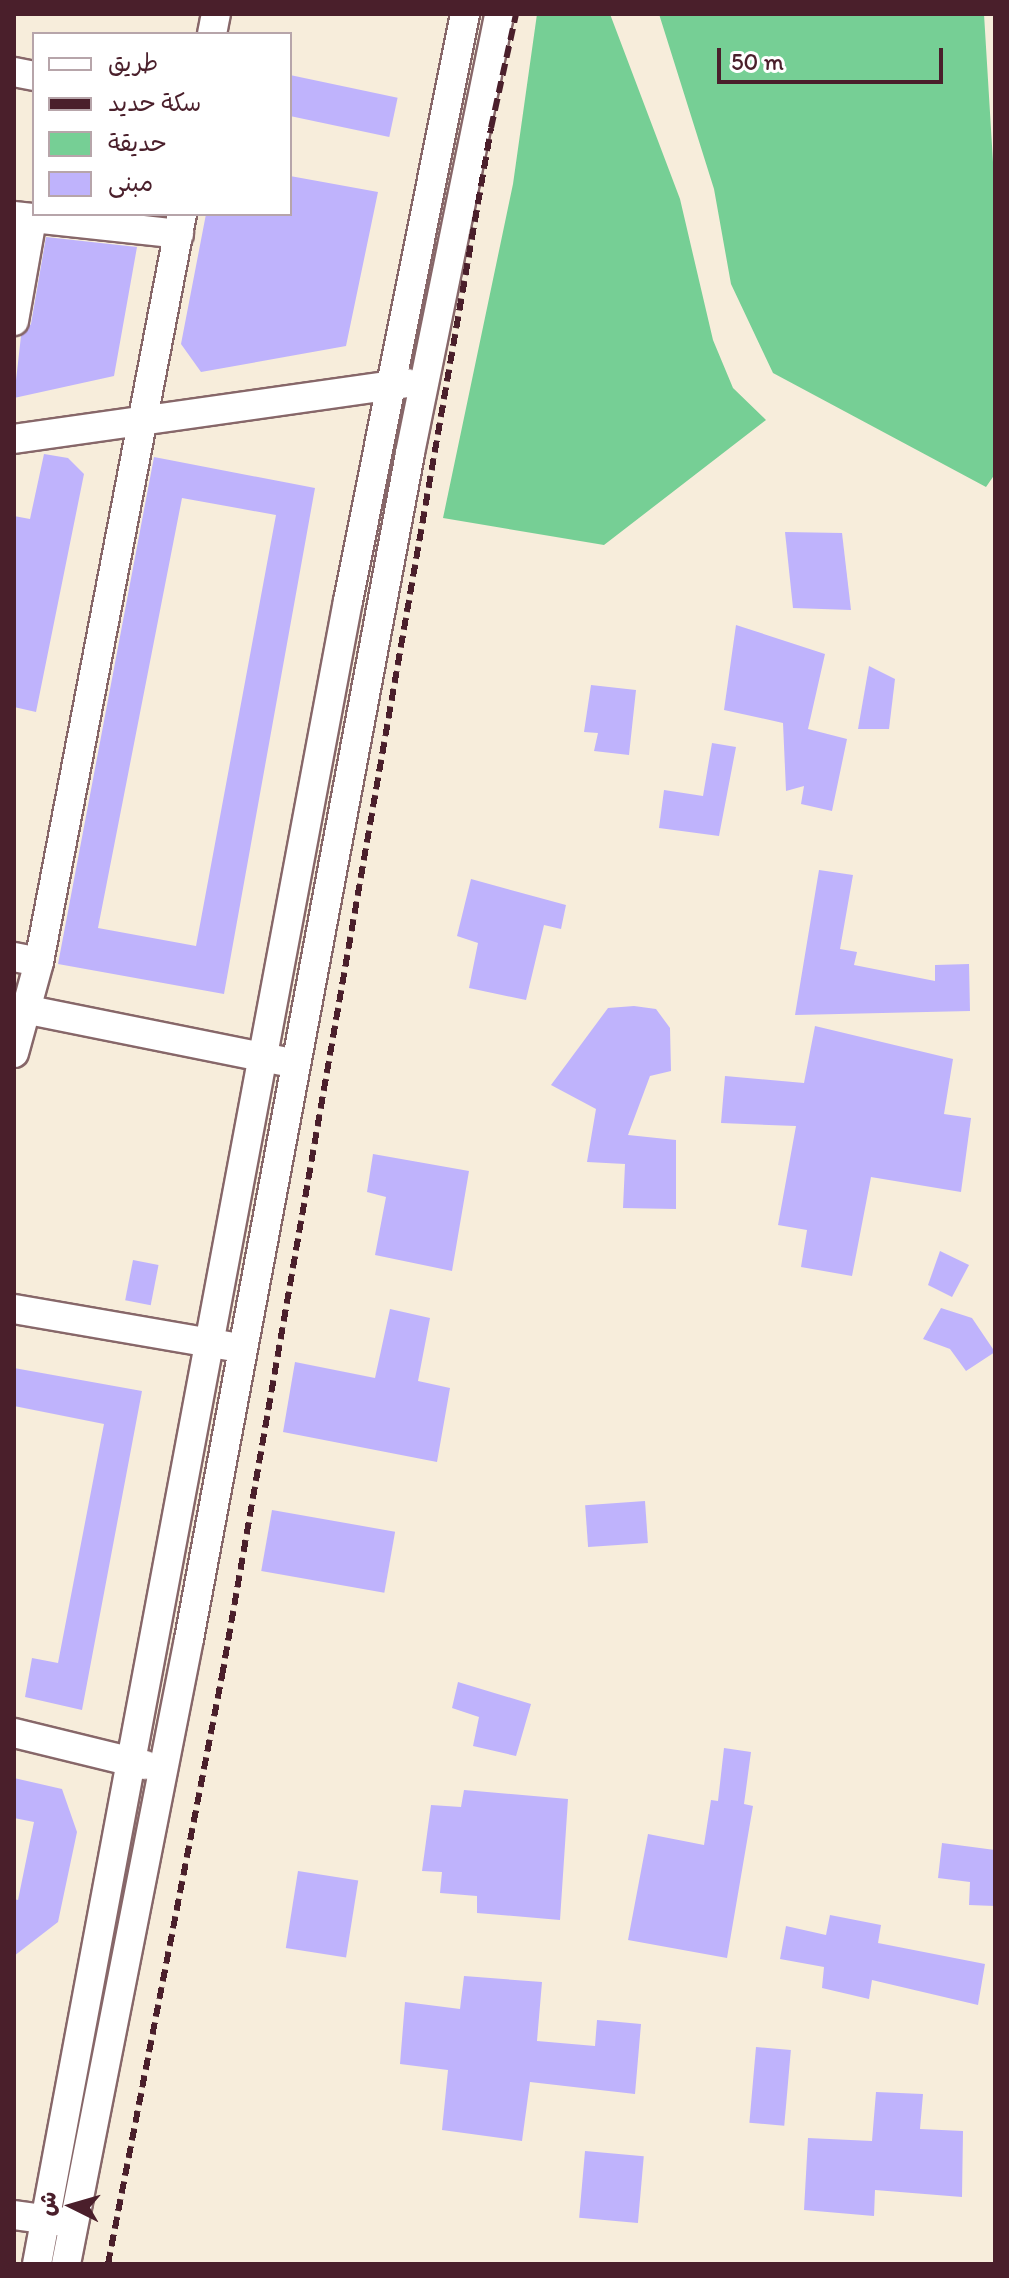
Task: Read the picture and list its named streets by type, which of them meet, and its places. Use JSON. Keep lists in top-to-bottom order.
{
  "legend": [
    "طريق",
    "سكة حديد",
    "حديقة",
    "مبنى"
  ],
  "scale_bar": "50 m",
  "north": "left"
}
